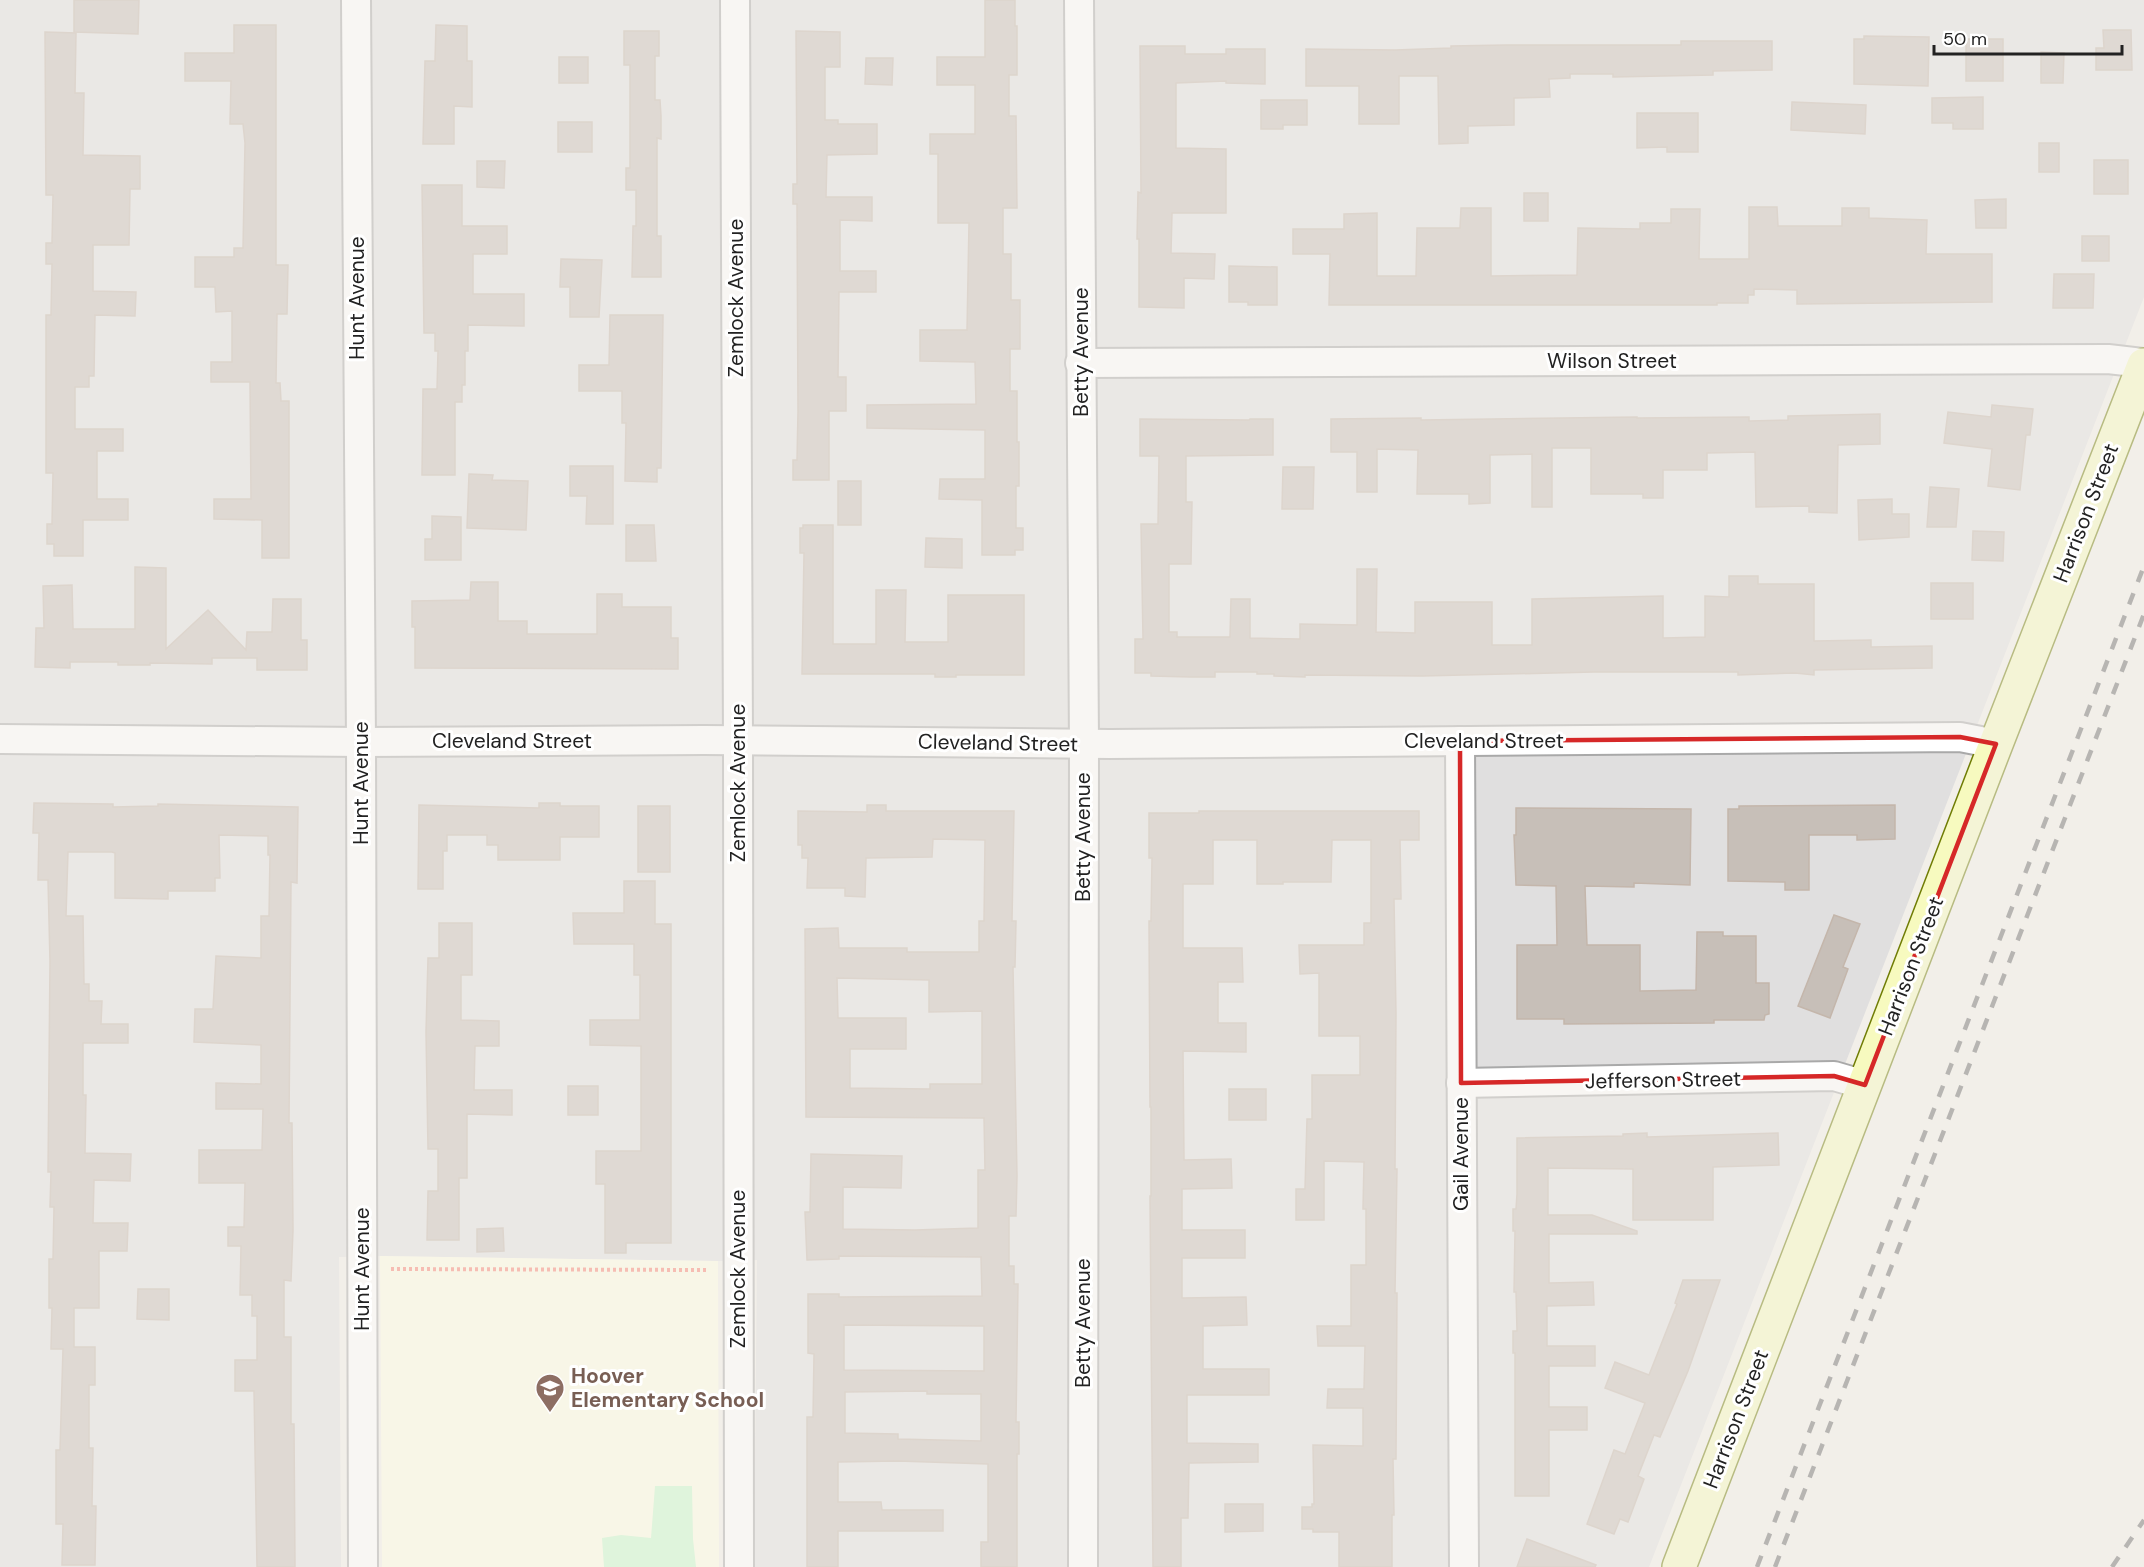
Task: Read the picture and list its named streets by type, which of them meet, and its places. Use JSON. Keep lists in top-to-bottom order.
{
  "streets": {
    "main road": ["Harrison Street"],
    "street": [
      "Hunt Avenue",
      "Zemlock Avenue",
      "Betty Avenue",
      "Wilson Street",
      "Cleveland Street",
      "Jefferson Street",
      "Gail Avenue"
    ]
  },
  "crossings": [
    ["Hunt Avenue", "Cleveland Street"],
    ["Zemlock Avenue", "Cleveland Street"],
    ["Betty Avenue", "Wilson Street"],
    ["Betty Avenue", "Cleveland Street"],
    ["Wilson Street", "Harrison Street"],
    ["Harrison Street", "Cleveland Street"],
    ["Harrison Street", "Jefferson Street"],
    ["Cleveland Street", "Gail Avenue"],
    ["Jefferson Street", "Gail Avenue"]
  ],
  "places": {
    "school or university": ["Hoover Elementary School"]
  },
  "scale_bar": "50 m"
}
